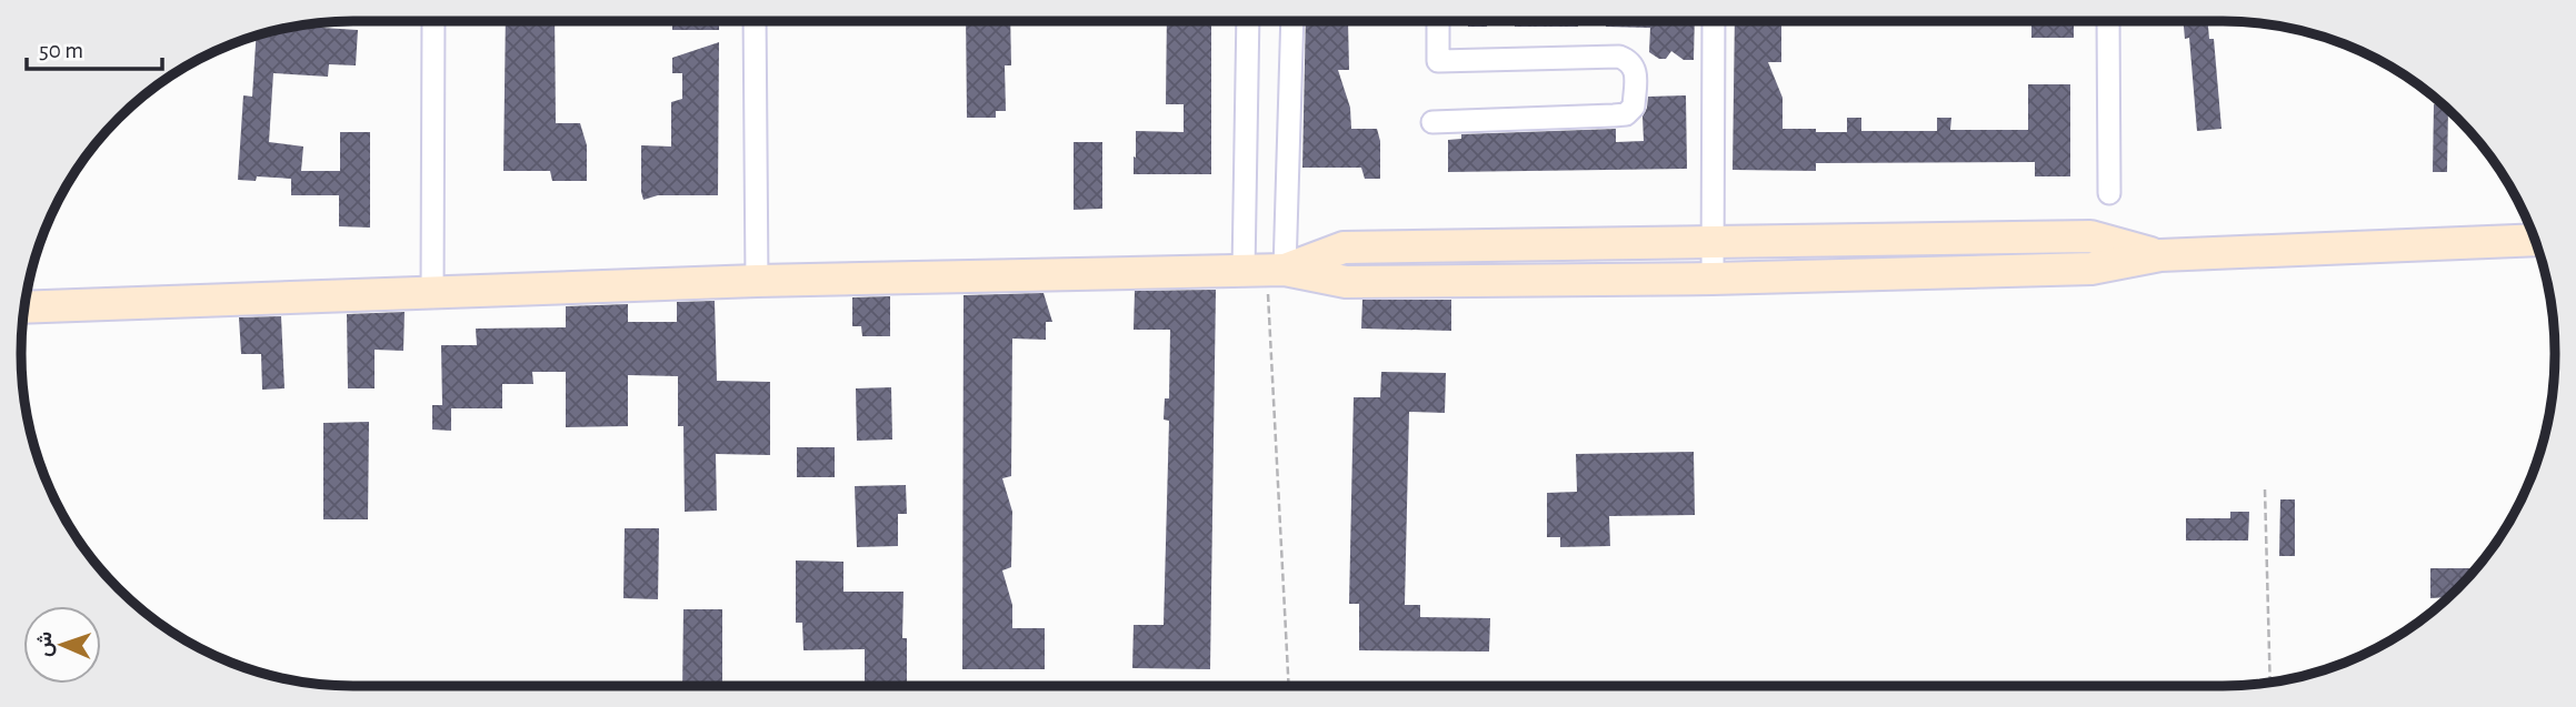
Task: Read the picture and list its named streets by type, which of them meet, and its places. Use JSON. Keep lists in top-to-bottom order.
{
  "scale_bar": "50 m",
  "north": "left"
}
